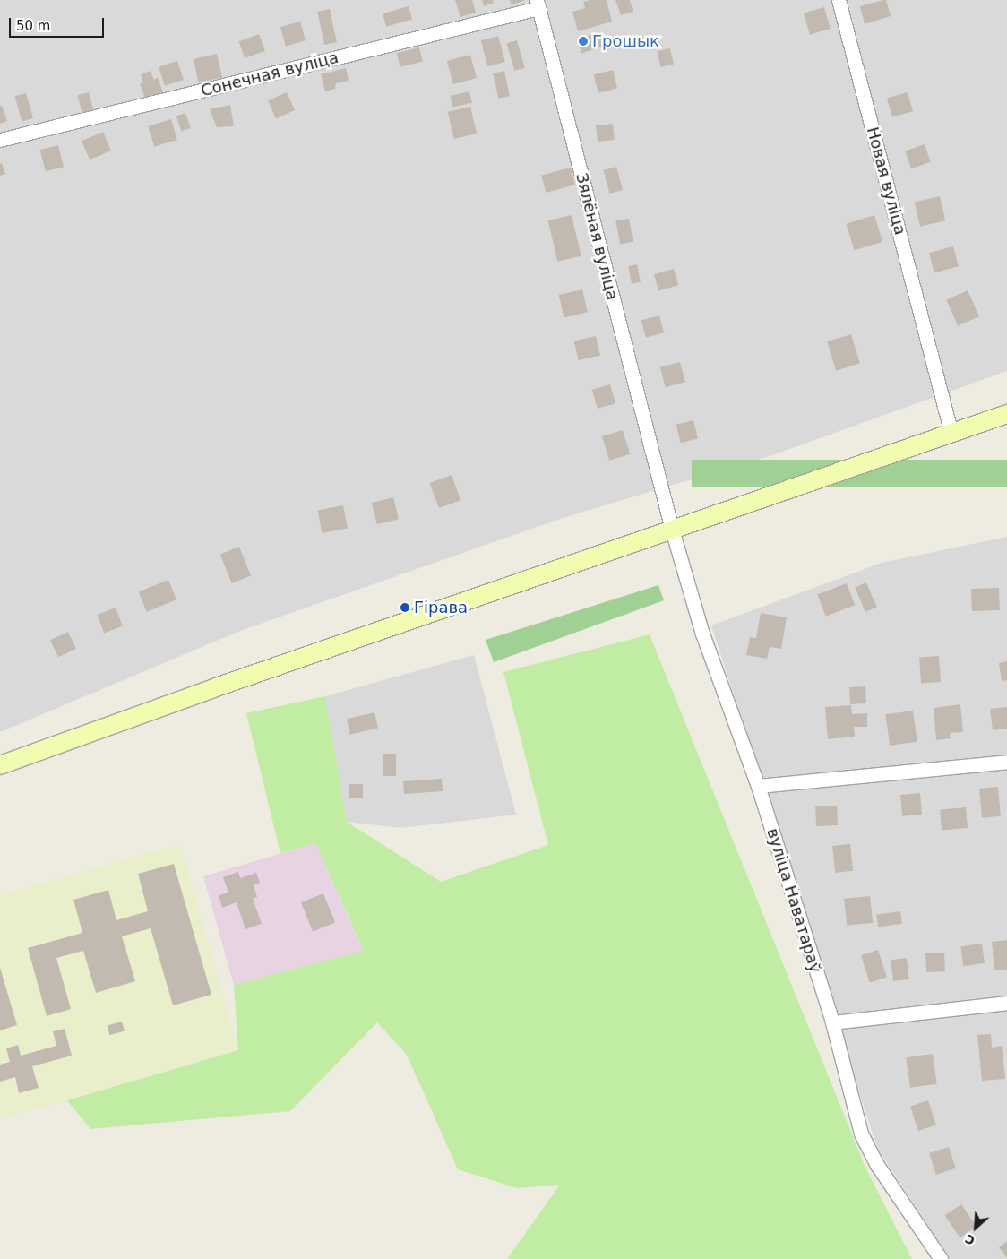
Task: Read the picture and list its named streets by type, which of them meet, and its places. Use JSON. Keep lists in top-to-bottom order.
{
  "streets": {
    "street": [
      "Сонечная вуліца",
      "Новая вуліца",
      "Зялёная вуліца",
      "вуліца Наватараў"
    ]
  },
  "crossings": [
    ["Сонечная вуліца", "Зялёная вуліца"],
    ["Зялёная вуліца", "вуліца Наватараў"]
  ],
  "places": ["Грошык", "Гірава"],
  "scale_bar": "50 m",
  "north": "bottom left"
}
